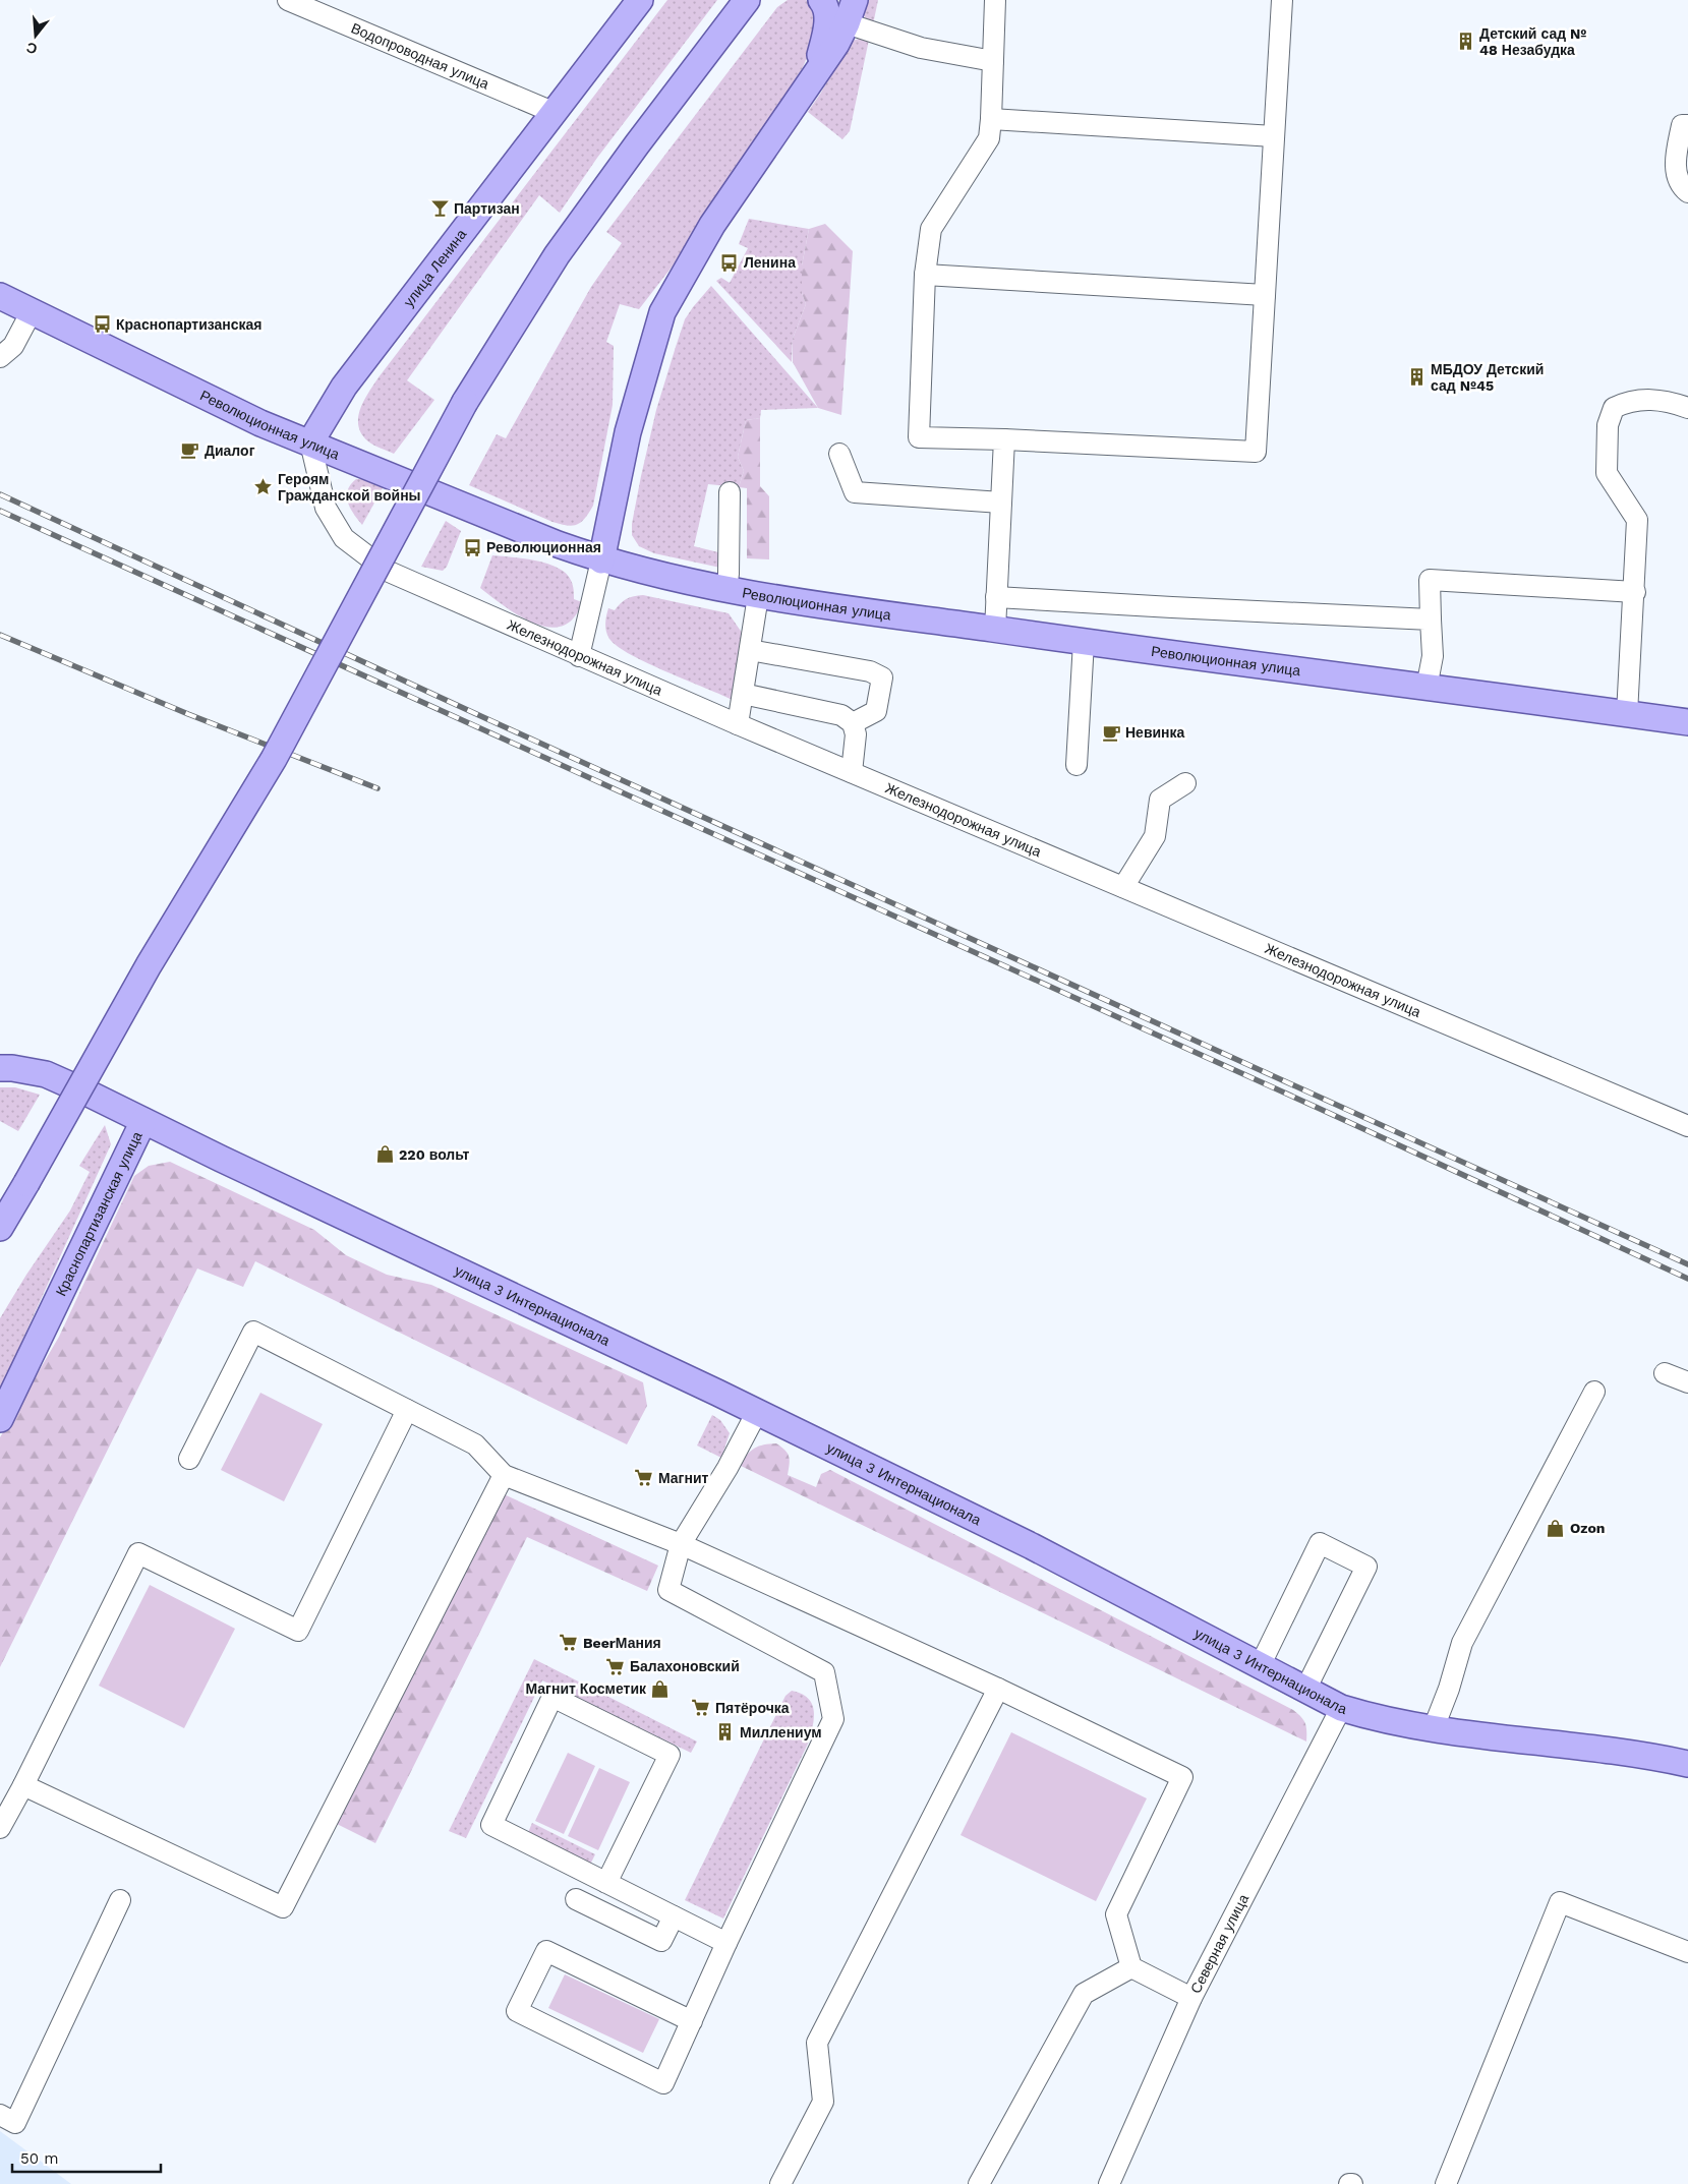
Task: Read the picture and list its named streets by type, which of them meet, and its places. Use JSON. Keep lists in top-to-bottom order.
{
  "streets": {
    "main road": [
      "улица Ленина",
      "Революционная улица",
      "Краснопартизанская улица",
      "улица 3 Интернационала"
    ],
    "street": ["Водопроводная улица", "Железнодорожная улица", "Северная улица"]
  },
  "crossings": [
    ["Водопроводная улица", "улица Ленина"],
    ["улица Ленина", "Революционная улица"],
    ["улица Ленина", "Железнодорожная улица"],
    ["Революционная улица", "Железнодорожная улица"],
    ["Краснопартизанская улица", "улица 3 Интернационала"],
    ["улица 3 Интернационала", "Северная улица"]
  ],
  "places": {
    "building": ["Детский сад № 48 Незабудка", "МБДОУ Детский сад №45", "Миллениум"],
    "bar": ["Партизан"],
    "bus stop": ["Ленина", "Краснопартизанская", "Революционная"],
    "cafe": ["Диалог", "Невинка"],
    "place": ["Героям Гражданской войны"],
    "shop": ["220 вольт", "Ozon", "Магнит Косметик"],
    "supermarket": [
      "Магнит",
      "BeerМания",
      "Балахоновский",
      "Пятёрочка"
    ]
  },
  "scale_bar": "50 m",
  "north": "bottom"
}
